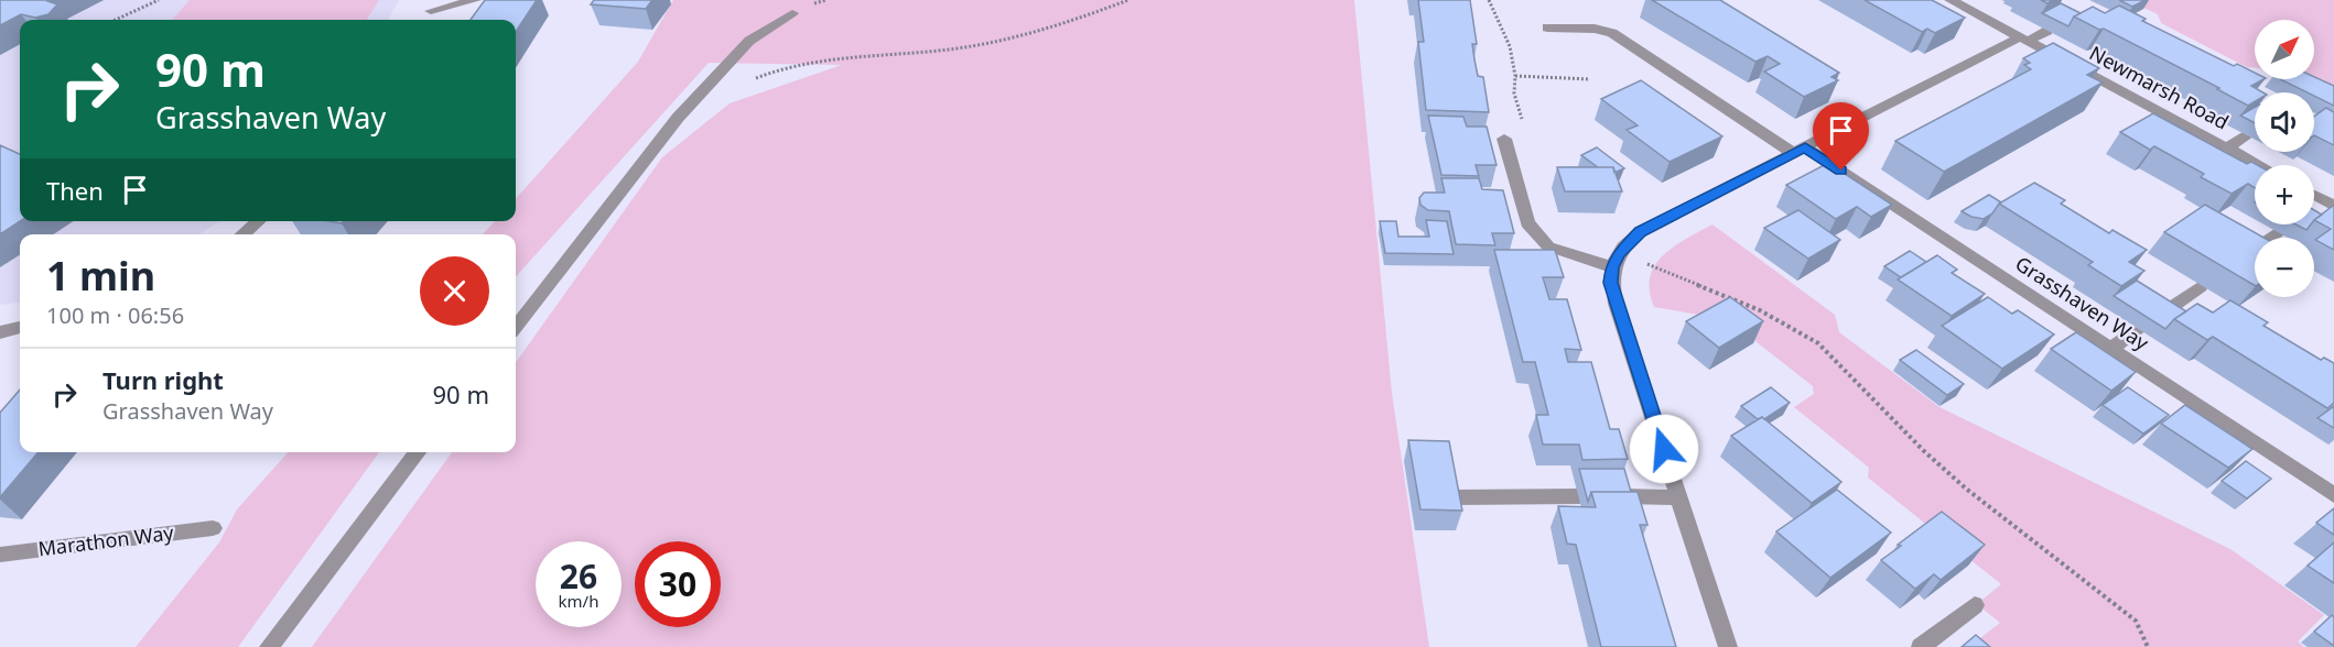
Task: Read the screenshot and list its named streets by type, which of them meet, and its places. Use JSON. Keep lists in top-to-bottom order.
{
  "streets": {
    "street": ["Newmarsh Road", "Grasshaven Way", "Marathon Way"]
  },
  "north": "top right",
  "page": {
    "map_buttons": ["+", "−"],
    "turn": ["90 m", "Grasshaven Way"],
    "then": "Then",
    "heading": ["1 min", "100 m · 06:56"],
    "list": [
      {
        "name": "Turn right",
        "note": "Grasshaven Way",
        "value": "90 m"
      }
    ],
    "speed": "26 km/h",
    "limit": "30"
  }
}
